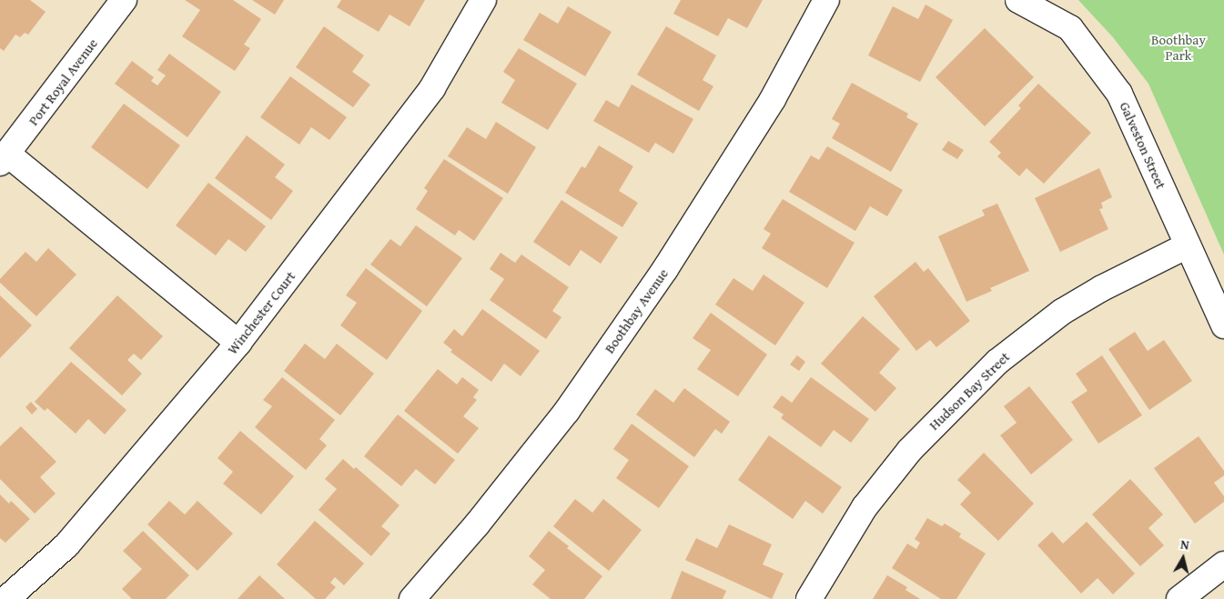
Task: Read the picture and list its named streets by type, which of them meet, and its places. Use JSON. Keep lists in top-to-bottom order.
{
  "streets": {
    "street": [
      "Port Royal Avenue",
      "Galveston Street",
      "Boothbay Avenue",
      "Winchester Court",
      "Hudson Bay Street"
    ]
  },
  "crossings": [
    ["Galveston Street", "Hudson Bay Street"]
  ],
  "parks": ["Boothbay Park"],
  "north": "top"
}
